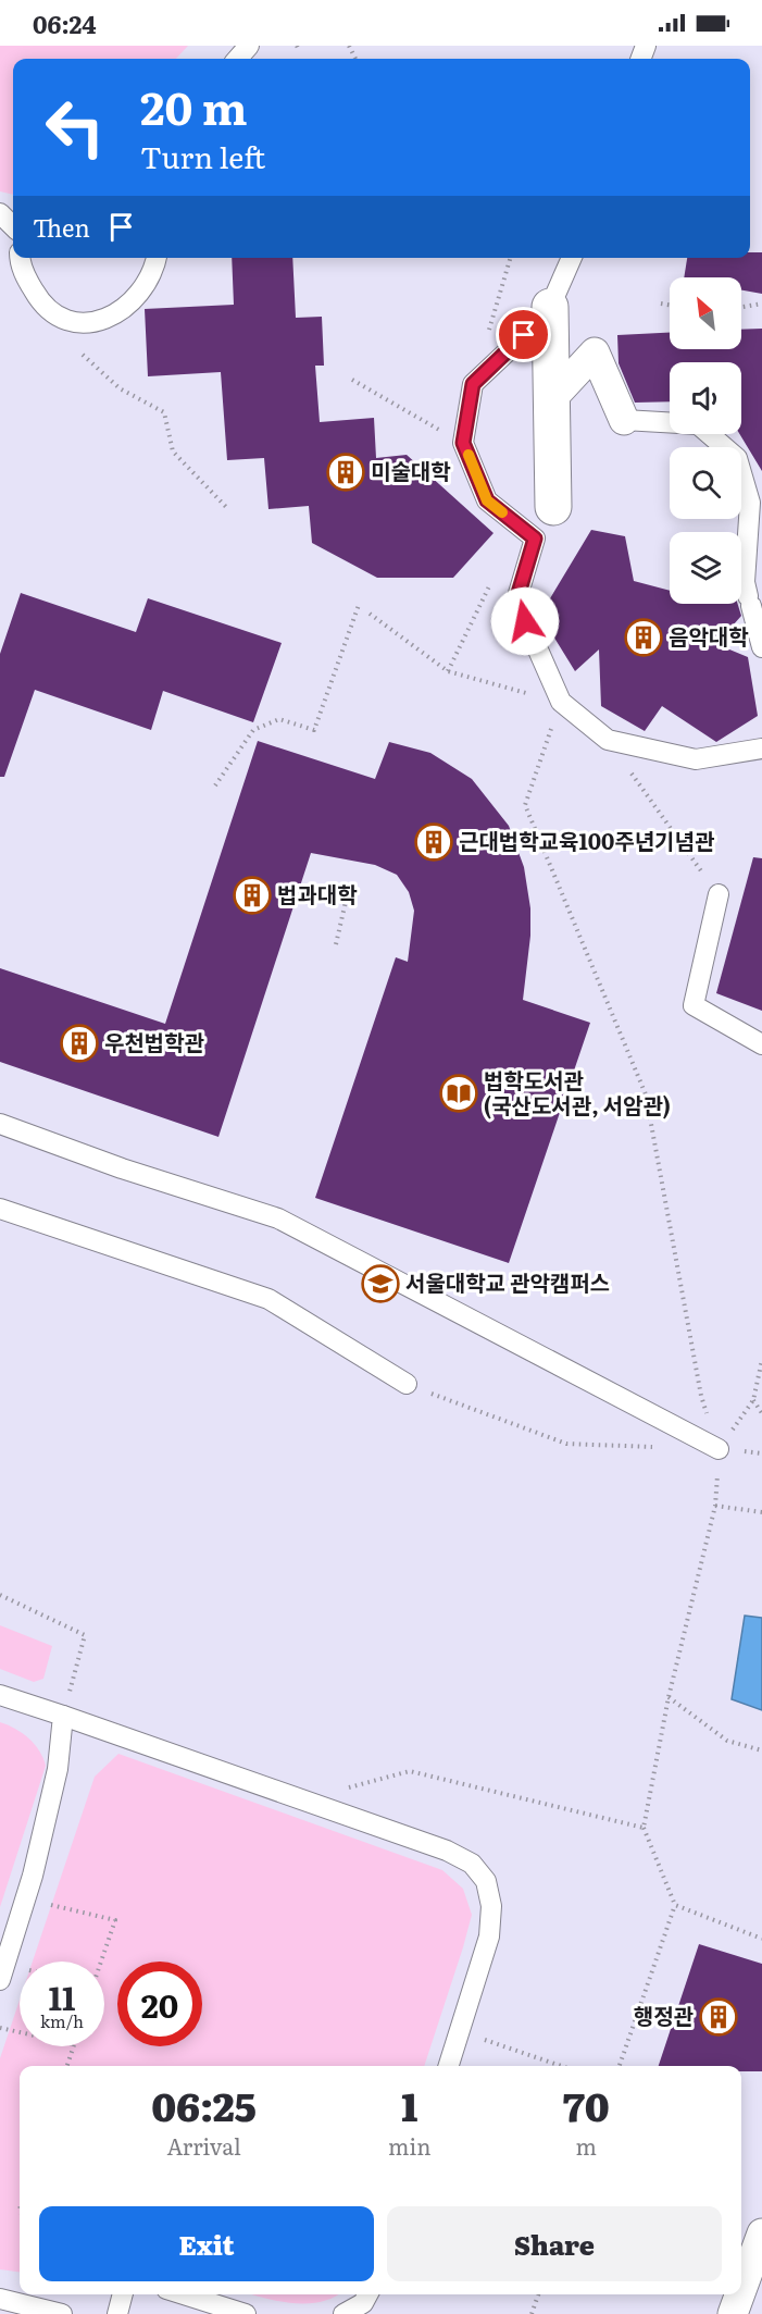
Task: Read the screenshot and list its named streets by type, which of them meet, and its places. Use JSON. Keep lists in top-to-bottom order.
{
  "places": {
    "building": [
      "미술대학",
      "음악대학",
      "근대법학교육100주년기념관",
      "법과대학",
      "우천법학관",
      "행정관"
    ],
    "library": ["법학도서관 (국산도서관, 서암관)"],
    "school or university": ["서울대학교 관악캠퍼스"]
  },
  "north": "top left",
  "page": {
    "status": "06:24",
    "turn": ["20 m", "Turn left"],
    "then": "Then",
    "speed": "11 km/h",
    "limit": "20",
    "eta": [
      "06:25",
      "Arrival",
      "1",
      "min",
      "70",
      "m"
    ],
    "buttons": ["Exit", "Share"]
  }
}
